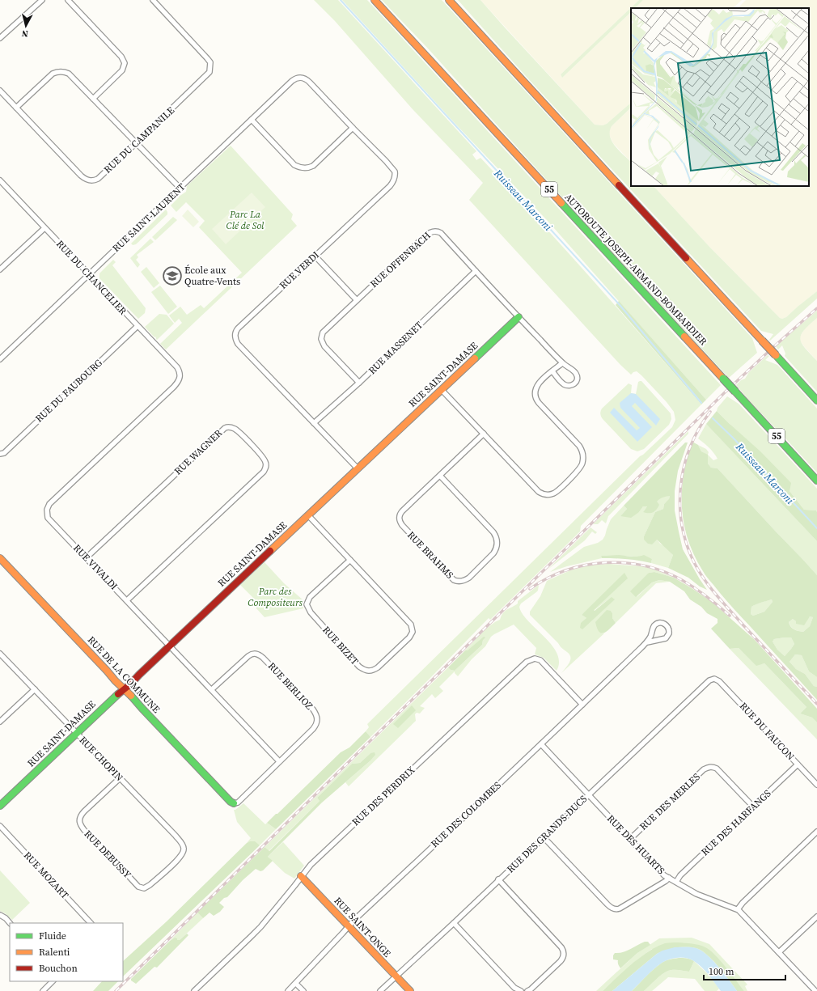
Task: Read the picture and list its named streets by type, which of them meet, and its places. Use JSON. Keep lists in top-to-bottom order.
{
  "streets": {
    "main road": [
      "55",
      "AUTOROUTE JOSEPH-ARMAND-BOMBARDIER",
      "RUE SAINT-DAMASE",
      "RUE DE LA COMMUNE",
      "RUE SAINT-ONGE"
    ],
    "street": [
      "RUE DU CAMPANILE",
      "RUE SAINT-LAURENT",
      "RUE OFFENBACH",
      "RUE VERDI",
      "RUE DU CHANCELIER",
      "RUE MASSENET",
      "RUE DU FAUBOURG",
      "RUE WAGNER",
      "RUE BRAHMS",
      "RUE VIVALDI",
      "RUE BIZET",
      "RUE BERLIOZ",
      "RUE DU FAUCON",
      "RUE CHOPIN",
      "RUE DES PERDRIX",
      "RUE DES MERLES",
      "RUE DES COLOMBES",
      "RUE DES HARFANGS",
      "RUE DES GRANDS-DUCS",
      "RUE DES HUARTS",
      "RUE DEBUSSY",
      "RUE MOZART"
    ]
  },
  "crossings": [
    ["RUE SAINT-LAURENT", "RUE VERDI"],
    ["RUE SAINT-LAURENT", "RUE DU CHANCELIER"],
    ["RUE OFFENBACH", "RUE MASSENET"],
    ["RUE OFFENBACH", "RUE SAINT-DAMASE"],
    ["RUE VERDI", "RUE MASSENET"],
    ["RUE VERDI", "RUE SAINT-DAMASE"],
    ["RUE DU CHANCELIER", "RUE DU FAUBOURG"],
    ["RUE DU CHANCELIER", "RUE VIVALDI"],
    ["RUE SAINT-DAMASE", "RUE VIVALDI"],
    ["RUE SAINT-DAMASE", "RUE BIZET"],
    ["RUE SAINT-DAMASE", "RUE DE LA COMMUNE"],
    ["RUE SAINT-DAMASE", "RUE CHOPIN"],
    ["RUE WAGNER", "RUE VIVALDI"],
    ["RUE VIVALDI", "RUE BERLIOZ"],
    ["RUE DE LA COMMUNE", "RUE BERLIOZ"],
    ["RUE DU FAUCON", "RUE DES HARFANGS"],
    ["RUE DU FAUCON", "RUE DES GRANDS-DUCS"],
    ["RUE CHOPIN", "RUE DEBUSSY"],
    ["RUE DES PERDRIX", "RUE DES COLOMBES"],
    ["RUE DES PERDRIX", "RUE SAINT-ONGE"],
    ["RUE DES MERLES", "RUE DES HARFANGS"],
    ["RUE DES MERLES", "RUE DES HUARTS"],
    ["RUE DES COLOMBES", "RUE DES HUARTS"],
    ["RUE DES COLOMBES", "RUE SAINT-ONGE"],
    ["RUE DES HARFANGS", "RUE DES HUARTS"],
    ["RUE DES GRANDS-DUCS", "RUE DES HUARTS"],
    ["RUE DES GRANDS-DUCS", "RUE SAINT-ONGE"]
  ],
  "water": ["Ruisseau Marconi"],
  "parks": ["Parc La Clé de Sol", "Parc des Compositeurs"],
  "places": {
    "school or university": ["École aux Quatre-Vents"]
  },
  "legend": ["Fluide", "Ralenti", "Bouchon"],
  "scale_bar": "100 m",
  "north": "bottom"
}
